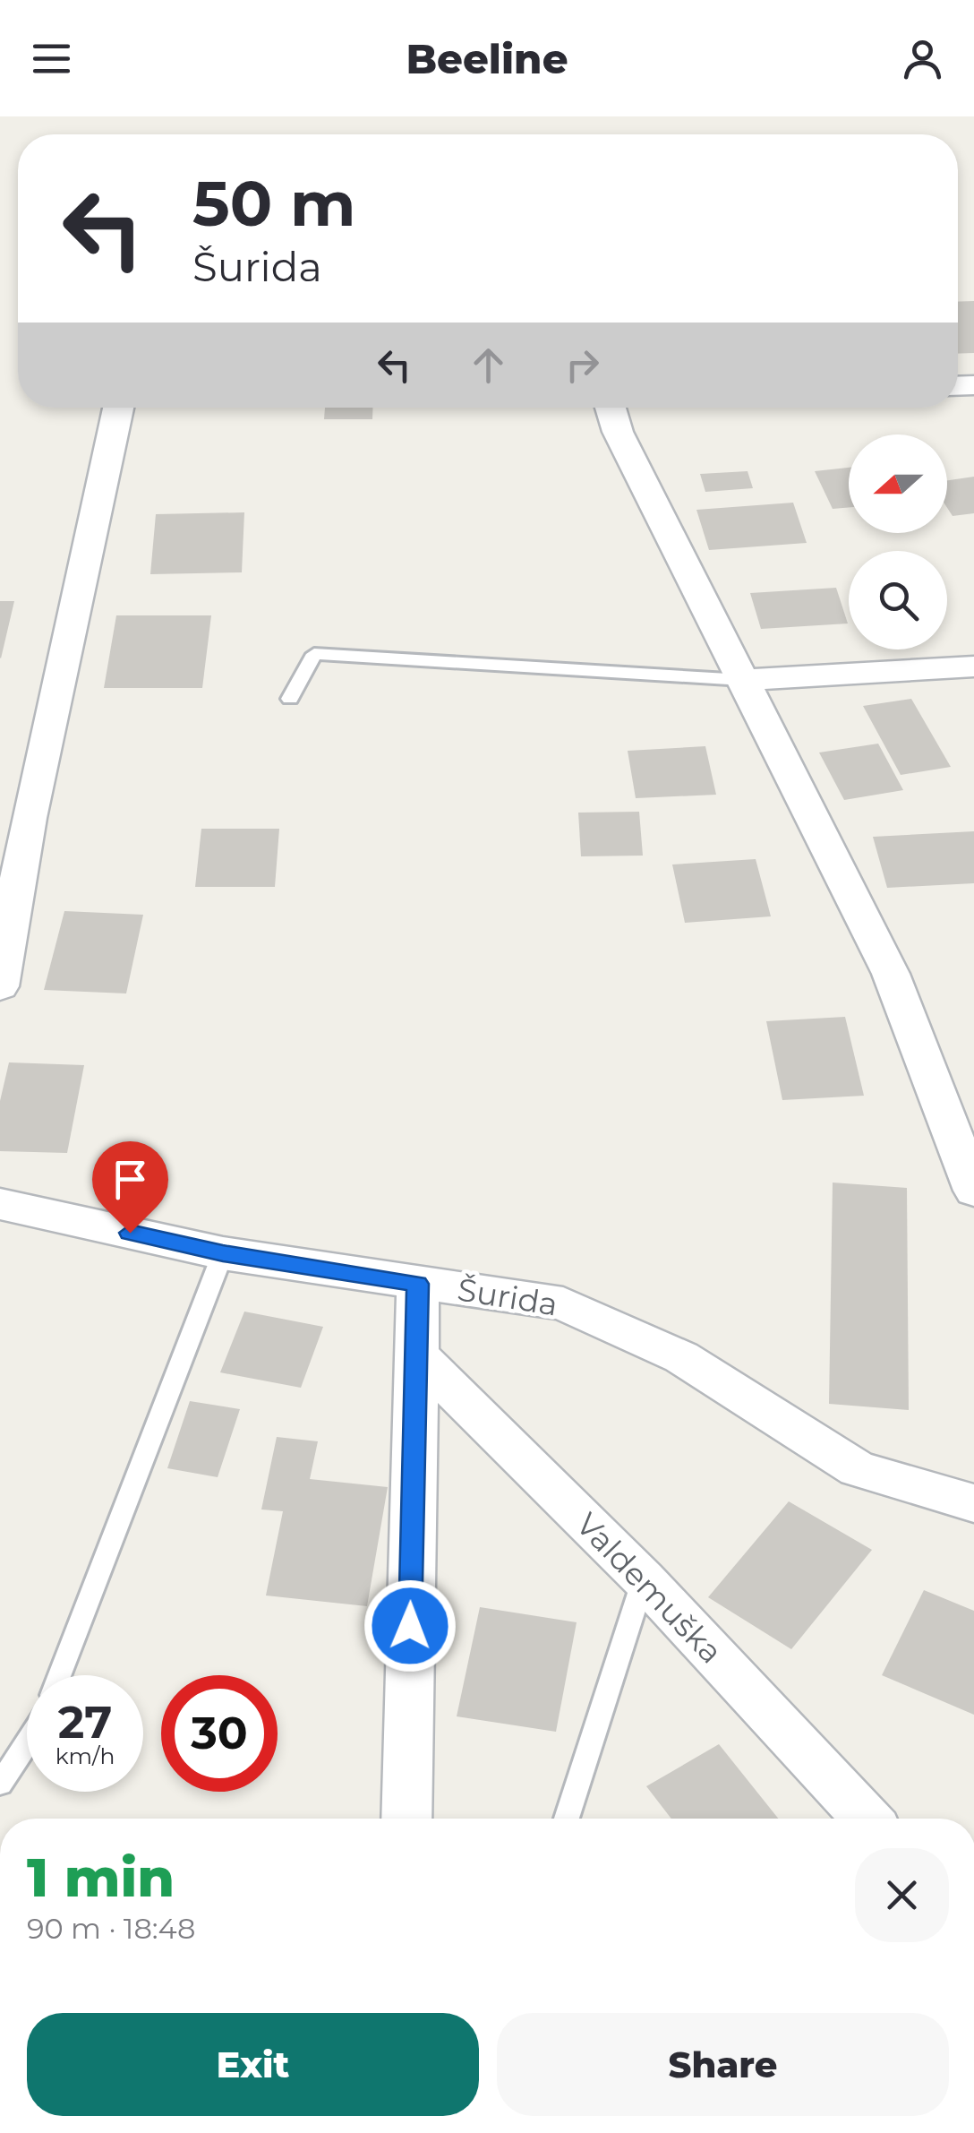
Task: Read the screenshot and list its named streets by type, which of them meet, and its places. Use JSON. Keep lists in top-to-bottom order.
{
  "streets": {
    "street": ["Šurida", "Valdemuška"]
  },
  "north": "left",
  "page": {
    "header": "Beeline",
    "turn": ["50 m", "Šurida"],
    "speed": "27 km/h",
    "limit": "30",
    "heading": ["1 min", "90 m · 18:48"],
    "buttons": ["Exit", "Share"]
  }
}
